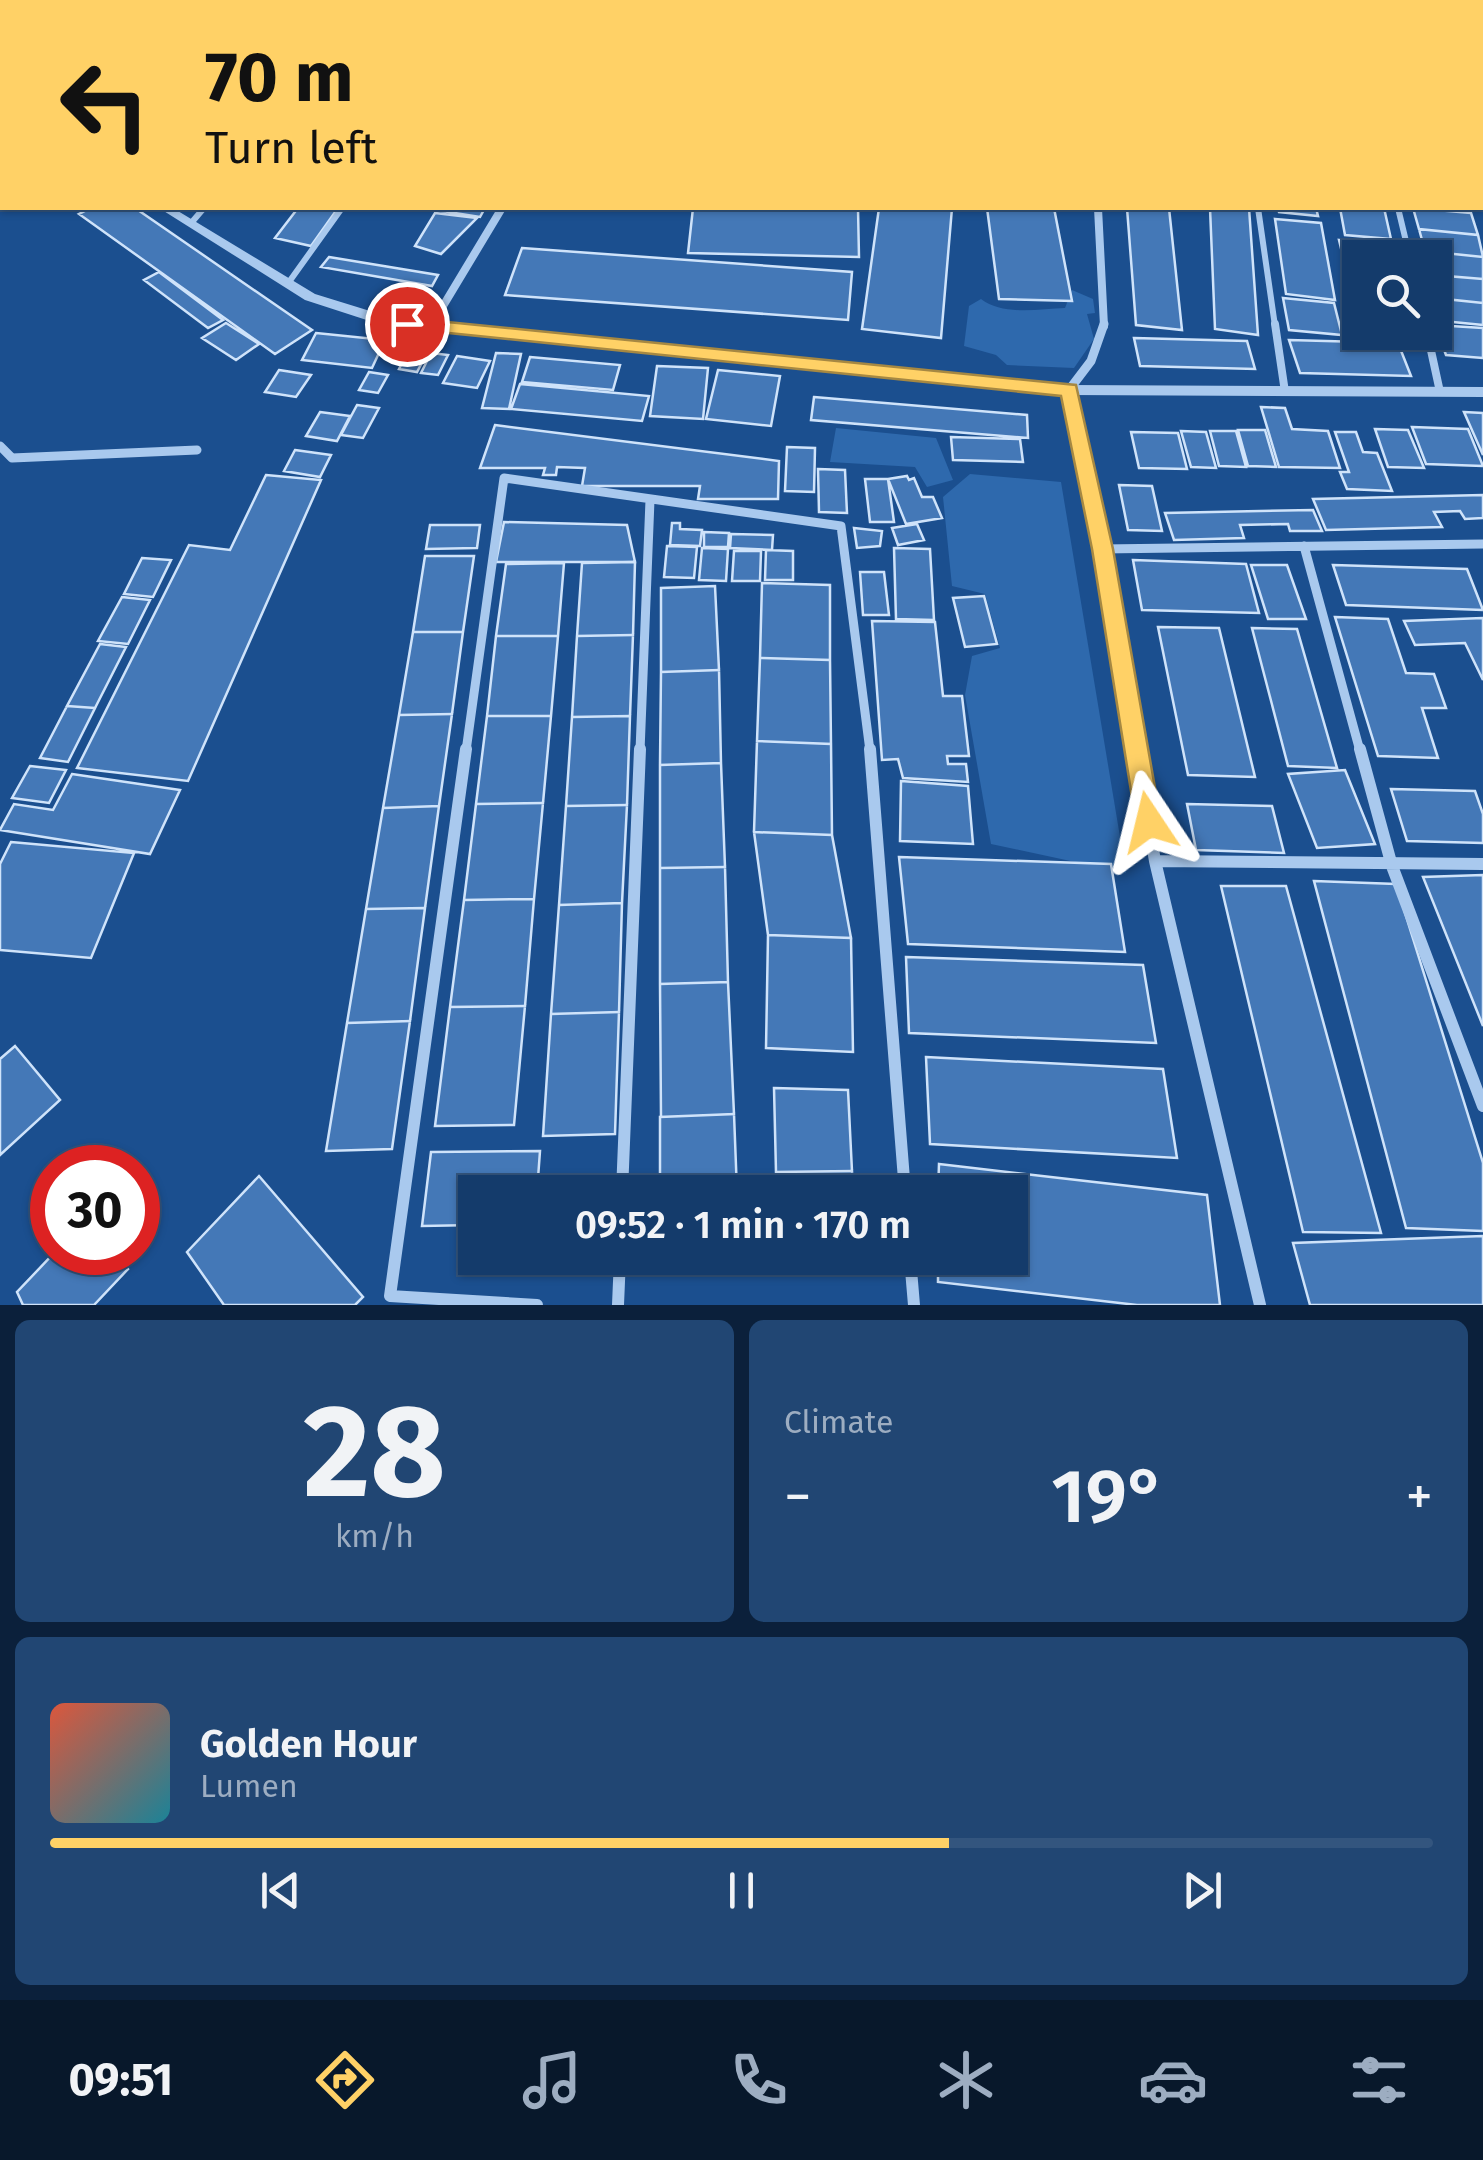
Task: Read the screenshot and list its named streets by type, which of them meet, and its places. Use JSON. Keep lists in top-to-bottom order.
{
  "page": {
    "turn": ["70 m", "Turn left"],
    "limit": "30",
    "trip": "09:52 · 1 min · 170 m",
    "tile": [
      ["28", "km/h"],
      "Climate"
    ],
    "heat": ["−", "19°", "+"],
    "song": ["Golden Hour", "Lumen"],
    "tabs": "09:51"
  }
}
